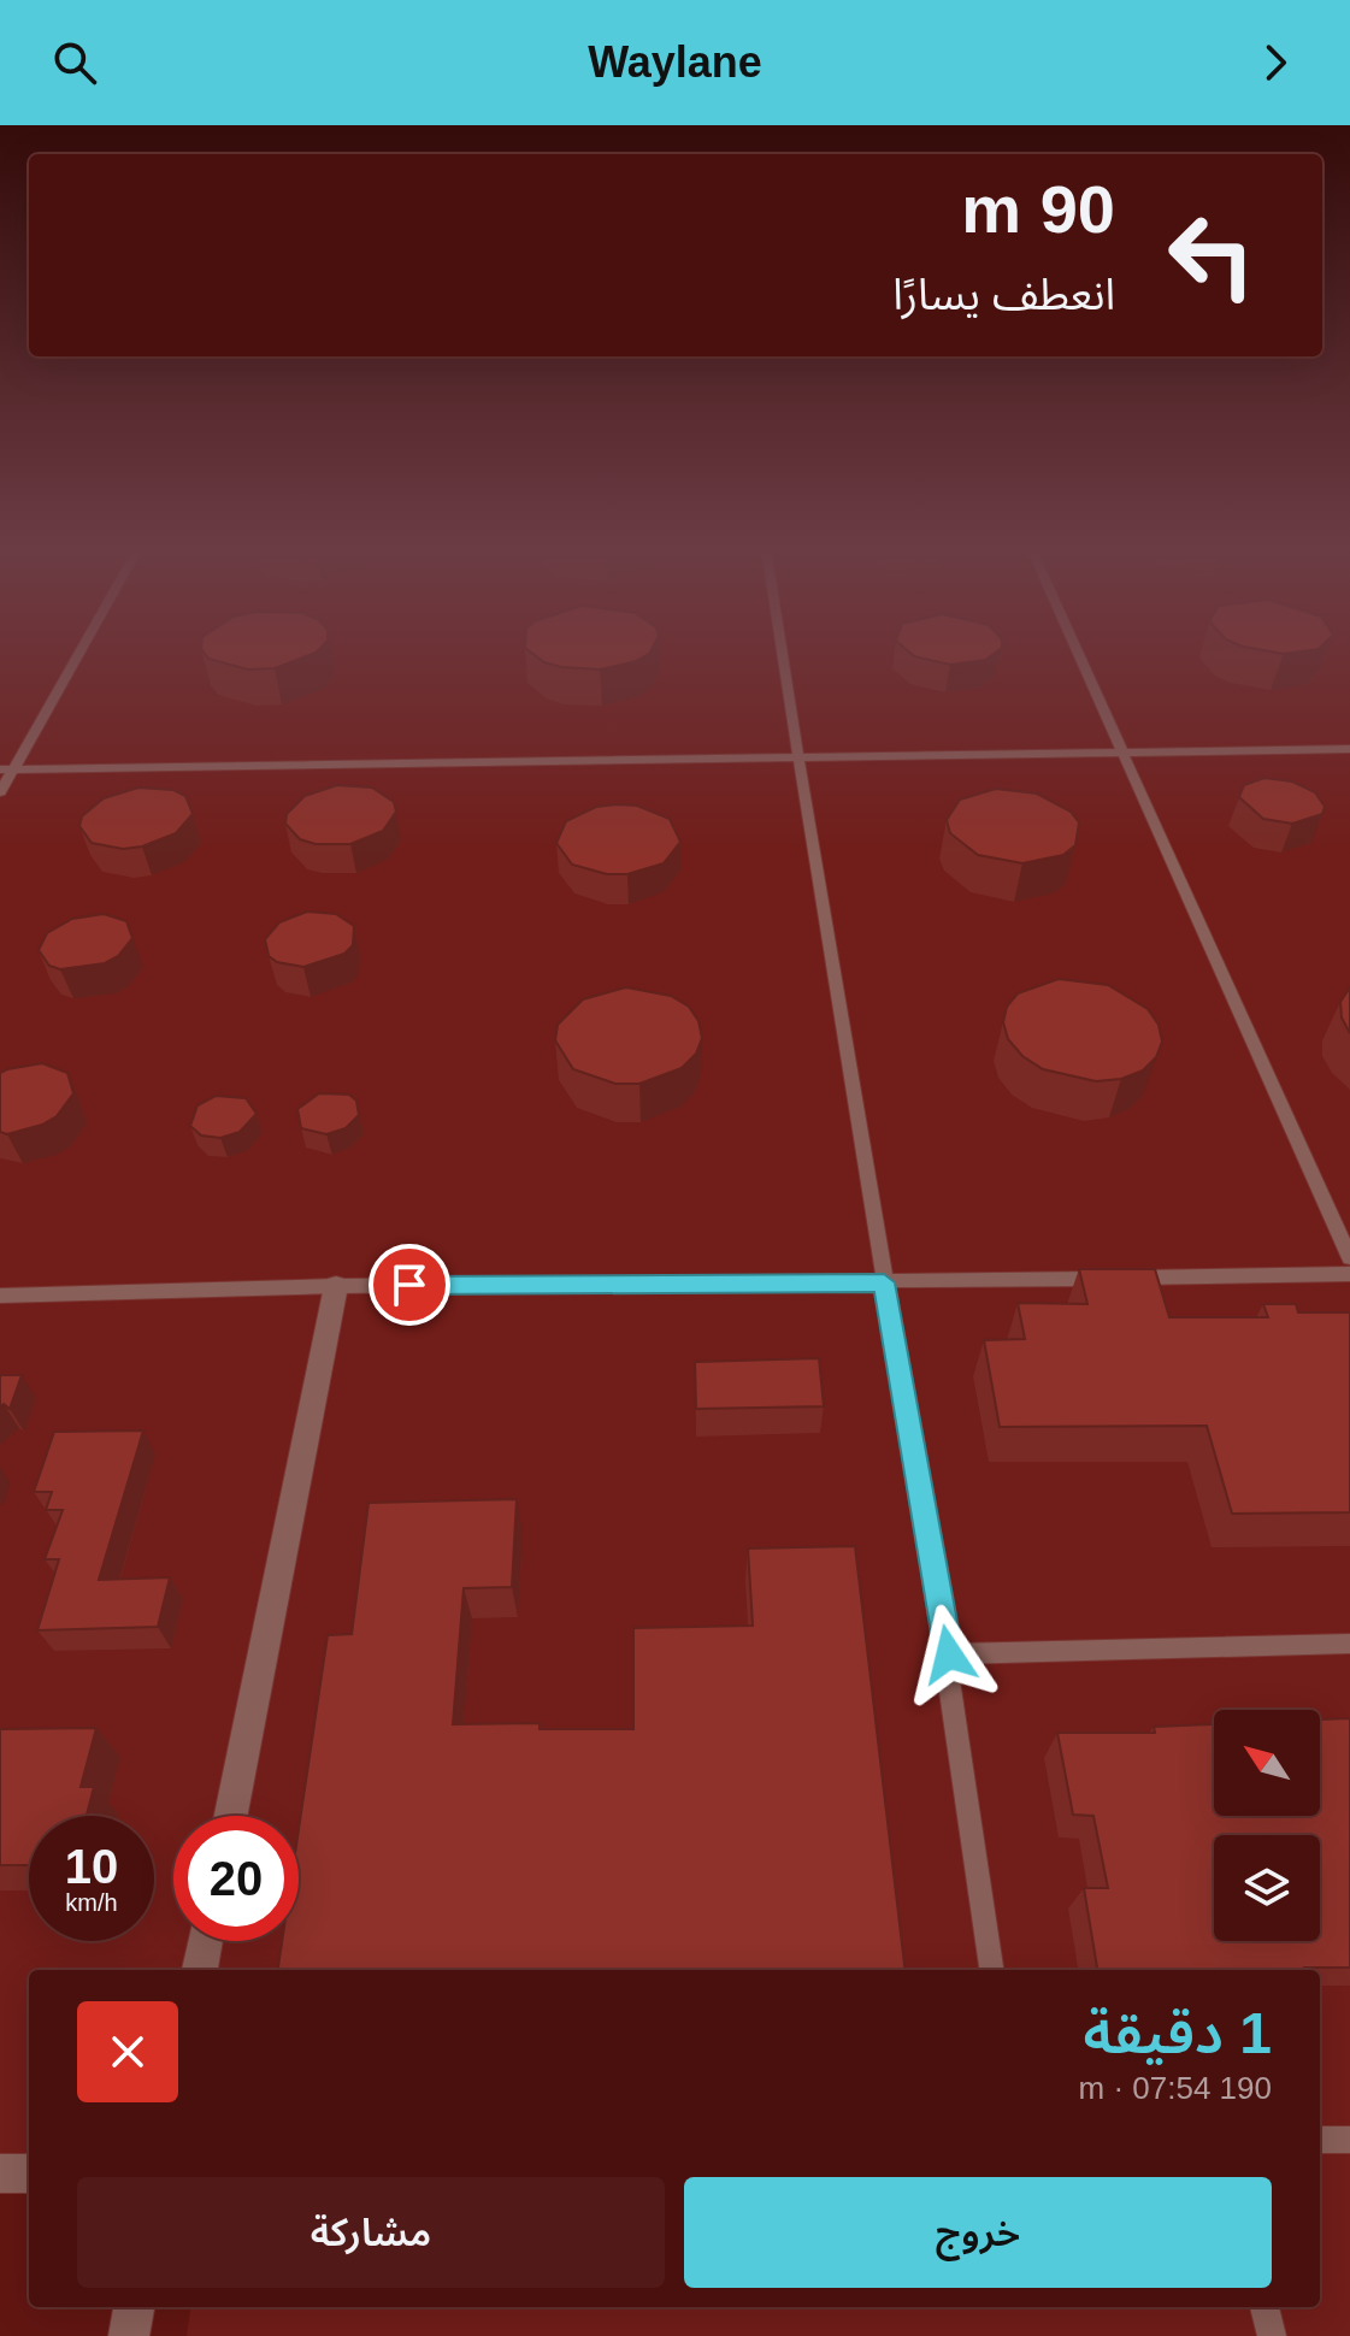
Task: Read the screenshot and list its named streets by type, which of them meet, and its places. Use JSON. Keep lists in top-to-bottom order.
{
  "north": "top left",
  "page": {
    "header": "Waylane",
    "turn": ["90 m", "انعطف يسارًا"],
    "speed": "10 km/h",
    "limit": "20",
    "heading": ["1 دقيقة", "190 m · 07:54"],
    "buttons": ["خروج", "مشاركة"]
  }
}
